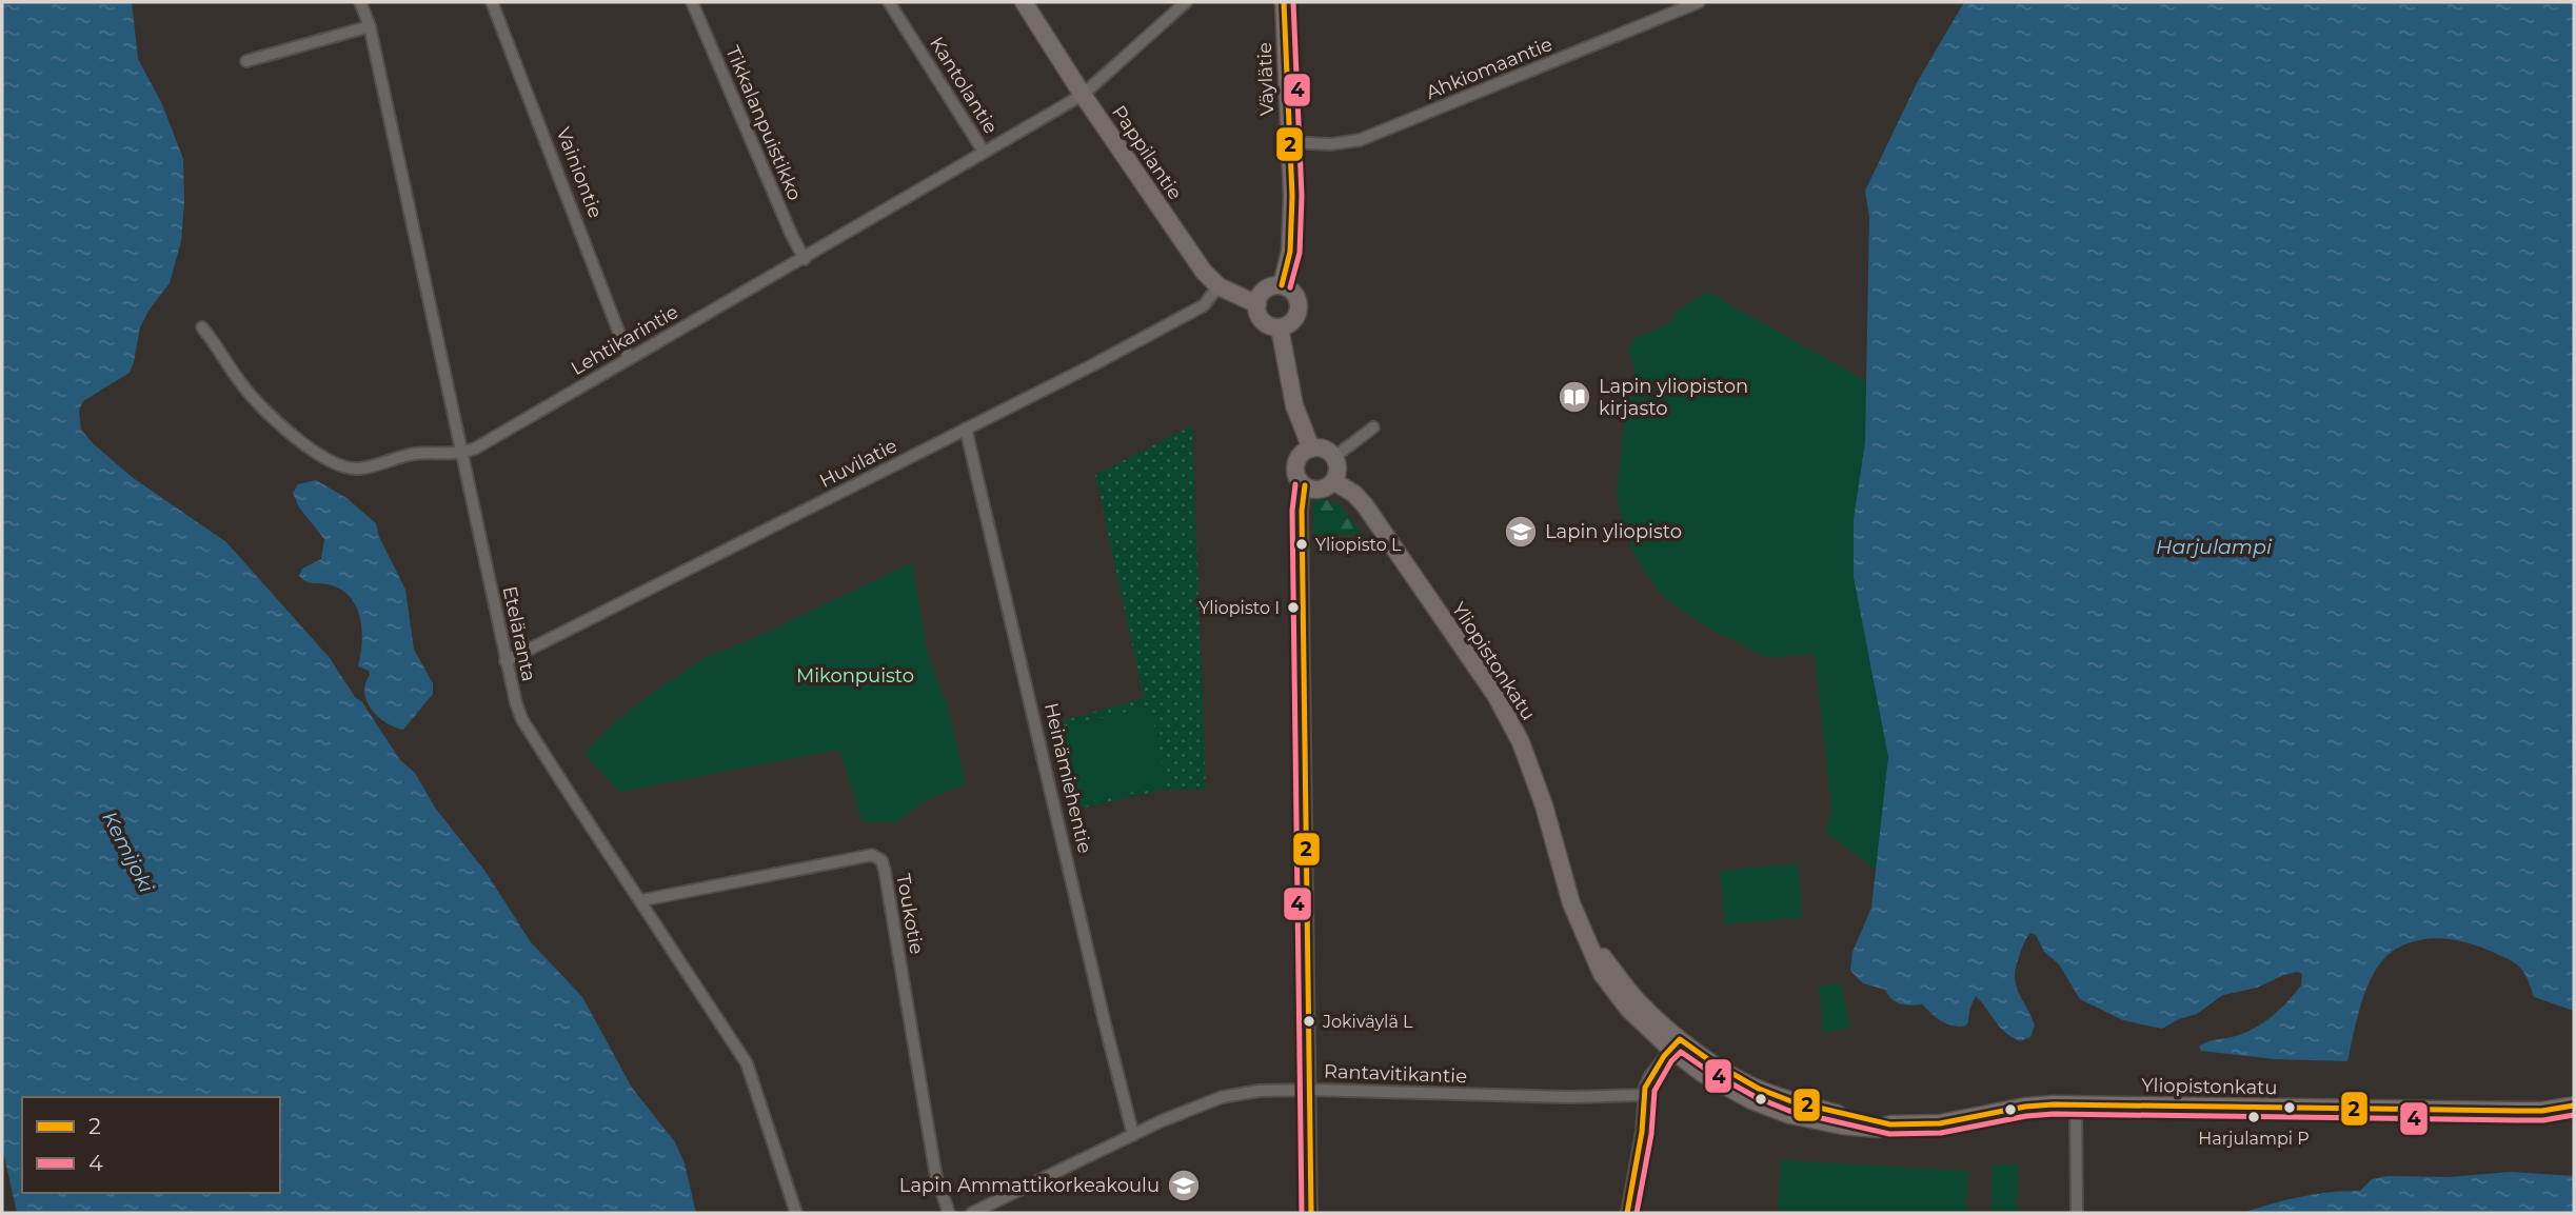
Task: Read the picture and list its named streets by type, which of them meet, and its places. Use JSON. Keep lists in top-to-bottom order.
{
  "streets": {
    "street": [
      "Ahkiomaantie",
      "Väylätie",
      "Kantolantie",
      "Tikkalanpuistikko",
      "Pappilantie",
      "Vainiontie",
      "Lehtikarintie",
      "Huvilatie",
      "Eteläranta",
      "Yliopistonkatu",
      "Heinämiehentie",
      "Toukotie",
      "Rantavitikantie"
    ]
  },
  "crossings": [
    ["Ahkiomaantie", "Väylätie"],
    ["Väylätie", "Pappilantie"],
    ["Kantolantie", "Lehtikarintie"],
    ["Tikkalanpuistikko", "Lehtikarintie"],
    ["Pappilantie", "Lehtikarintie"],
    ["Pappilantie", "Huvilatie"],
    ["Vainiontie", "Lehtikarintie"],
    ["Lehtikarintie", "Eteläranta"],
    ["Huvilatie", "Eteläranta"],
    ["Huvilatie", "Heinämiehentie"],
    ["Eteläranta", "Toukotie"],
    ["Heinämiehentie", "Rantavitikantie"]
  ],
  "water": ["Harjulampi", "Kemijoki"],
  "parks": ["Mikonpuisto"],
  "places": {
    "library": ["Lapin yliopiston kirjasto"],
    "school or university": ["Lapin yliopisto", "Lapin Ammattikorkeakoulu"],
    "other": [
      "Yliopisto L",
      "Yliopisto I",
      "Jokiväylä L",
      "Harjulampi P"
    ]
  },
  "lines": ["transit line 2", "transit line 4"],
  "legend": ["2", "4"]
}
